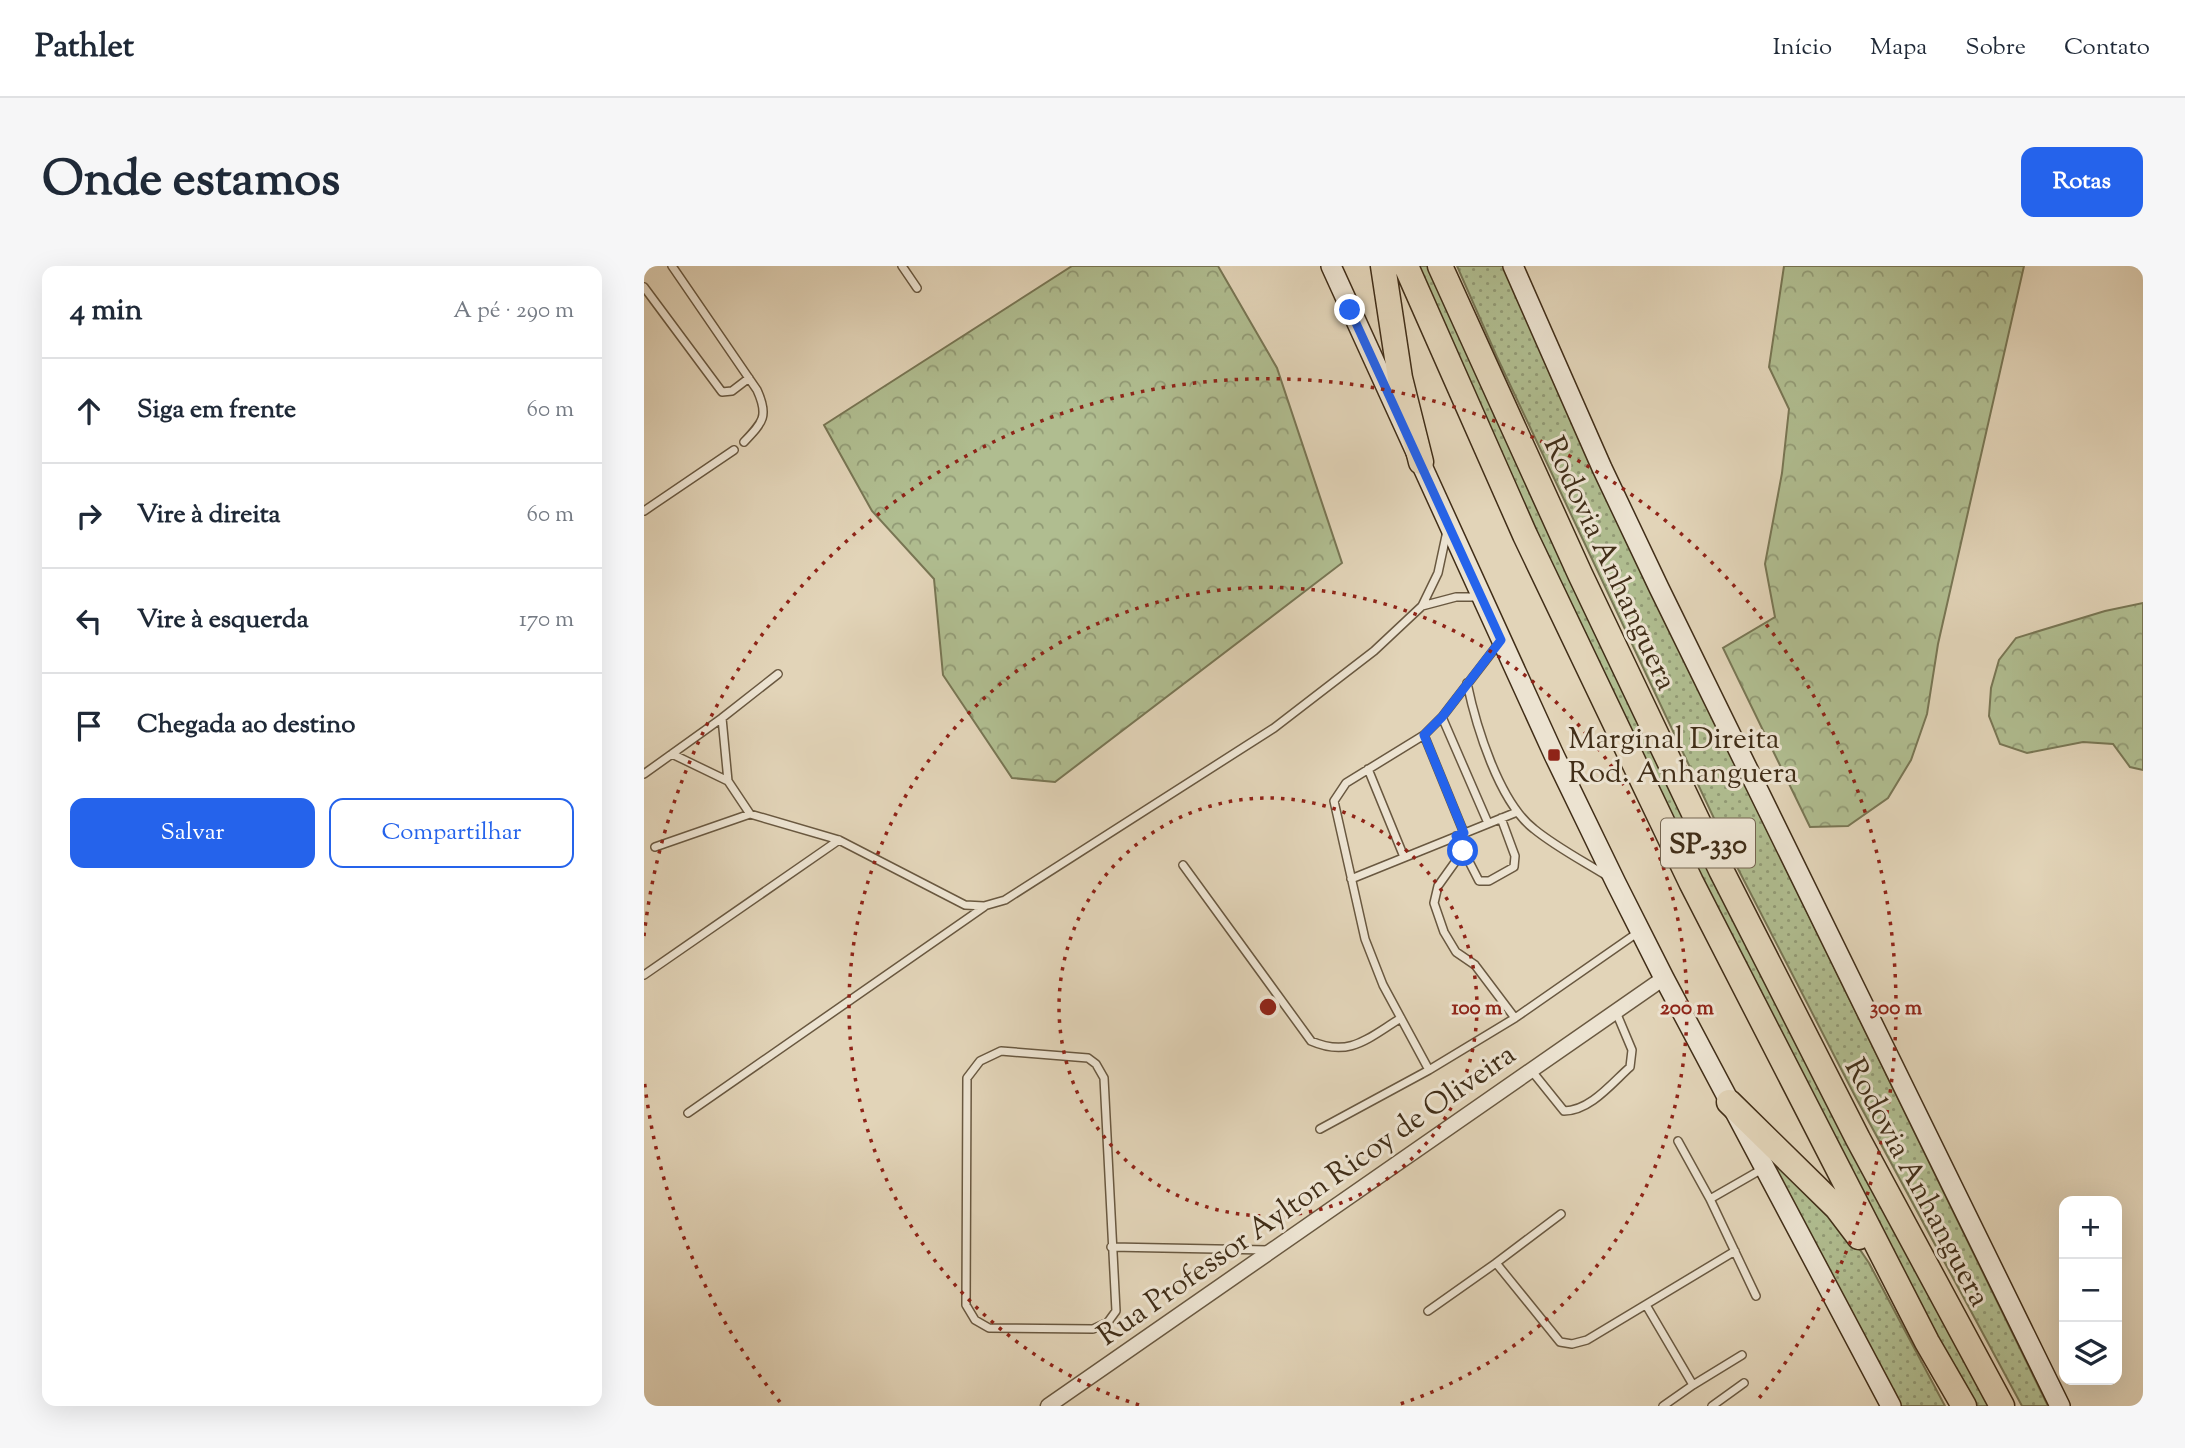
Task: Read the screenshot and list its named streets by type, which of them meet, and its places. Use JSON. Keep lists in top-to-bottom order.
{
  "streets": {
    "highway": ["Rodovia Anhanguera", "SP-330"],
    "street": ["Rua Professor Aylton Ricoy de Oliveira"]
  },
  "places": {
    "transit": ["Marginal Direita Rod. Anhanguera"]
  },
  "page": {
    "header": "Pathlet",
    "nav": [
      "Início",
      "Mapa",
      "Sobre",
      "Contato"
    ],
    "title": "Onde estamos",
    "buttons": [
      "Rotas",
      ["Salvar", "Compartilhar"]
    ],
    "heading": ["4 min", "A pé · 290 m"],
    "list": [
      ["Siga em frente", "60 m"],
      ["Vire à direita", "60 m"],
      ["Vire à esquerda", "170 m"],
      "Chegada ao destino"
    ],
    "map_buttons": ["+", "−"]
  },
  "rings": ["100 m", "200 m", "300 m"]
}
